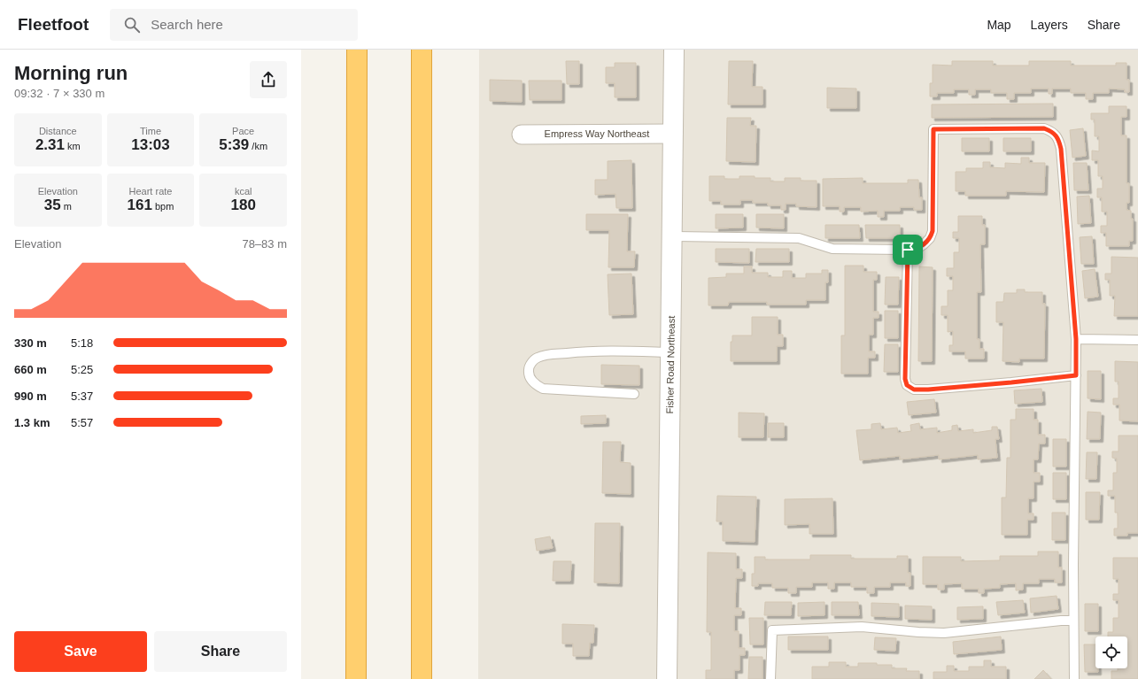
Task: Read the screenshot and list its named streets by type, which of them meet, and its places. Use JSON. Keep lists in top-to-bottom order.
{
  "streets": {
    "street": ["Empress Way Northeast", "Fisher Road Northeast"]
  },
  "crossings": [
    ["Empress Way Northeast", "Fisher Road Northeast"]
  ],
  "page": {
    "header": "Fleetfoot",
    "search": "Search here",
    "nav": ["Map", "Layers", "Share"],
    "heading": ["Morning run", "09:32 · 7 × 330 m"],
    "stats": [
      ["Distance", "2.31 km"],
      ["Time", "13:03"],
      ["Pace", "5:39 /km"],
      ["Elevation", "35 m"],
      ["Heart rate", "161 bpm"],
      ["kcal", "180"]
    ],
    "chart": ["Elevation", "78–83 m"],
    "list": [
      {
        "name": "330 m",
        "note": "5:18"
      },
      {
        "name": "660 m",
        "note": "5:25"
      },
      {
        "name": "990 m",
        "note": "5:37"
      },
      {
        "name": "1.3 km",
        "note": "5:57"
      }
    ],
    "buttons": ["Save", "Share"]
  }
}
